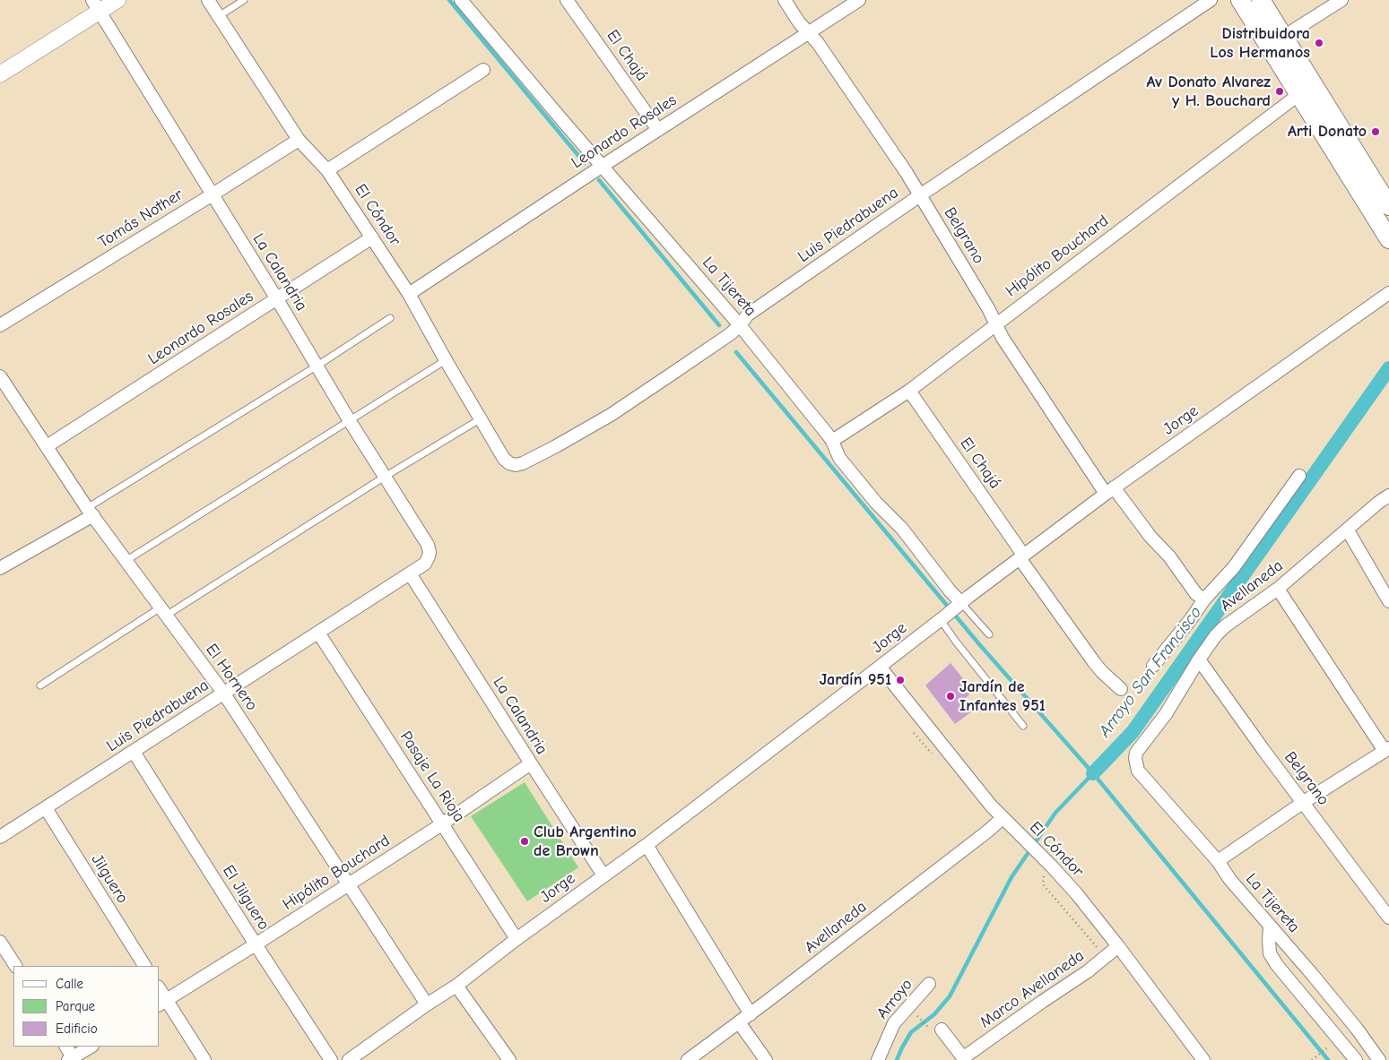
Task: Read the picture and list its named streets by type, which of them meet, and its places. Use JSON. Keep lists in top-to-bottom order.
{
  "streets": {
    "street": [
      "El Chajá",
      "Leonardo Rosales",
      "El Cóndor",
      "Tomás Nother",
      "Luis Piedrabuena",
      "Belgrano",
      "Hipólito Bouchard",
      "La Calandria",
      "La Tijereta",
      "Jorge",
      "Avellaneda",
      "El Hornero",
      "Pasaje La Rioja",
      "Jilguero",
      "El Jilguero",
      "Marco Avellaneda",
      "Arroyo"
    ]
  },
  "crossings": [
    ["El Chajá", "Leonardo Rosales"],
    ["El Chajá", "Hipólito Bouchard"],
    ["El Chajá", "Jorge"],
    ["Leonardo Rosales", "El Cóndor"],
    ["Leonardo Rosales", "Belgrano"],
    ["Leonardo Rosales", "La Calandria"],
    ["Leonardo Rosales", "La Tijereta"],
    ["Leonardo Rosales", "El Hornero"],
    ["El Cóndor", "Tomás Nother"],
    ["El Cóndor", "Luis Piedrabuena"],
    ["El Cóndor", "Jorge"],
    ["El Cóndor", "Avellaneda"],
    ["El Cóndor", "Marco Avellaneda"],
    ["Tomás Nother", "La Calandria"],
    ["Luis Piedrabuena", "Belgrano"],
    ["Luis Piedrabuena", "La Calandria"],
    ["Luis Piedrabuena", "La Tijereta"],
    ["Luis Piedrabuena", "El Hornero"],
    ["Luis Piedrabuena", "Pasaje La Rioja"],
    ["Luis Piedrabuena", "Jilguero"],
    ["Luis Piedrabuena", "El Jilguero"],
    ["Belgrano", "Hipólito Bouchard"],
    ["Belgrano", "Jorge"],
    ["Belgrano", "Avellaneda"],
    ["Hipólito Bouchard", "La Calandria"],
    ["Hipólito Bouchard", "La Tijereta"],
    ["Hipólito Bouchard", "El Hornero"],
    ["Hipólito Bouchard", "Pasaje La Rioja"],
    ["Hipólito Bouchard", "El Jilguero"],
    ["La Calandria", "Jorge"],
    ["La Tijereta", "Jorge"],
    ["La Tijereta", "Avellaneda"],
    ["Jorge", "El Hornero"],
    ["Jorge", "Pasaje La Rioja"]
  ],
  "water": ["Arroyo San Francisco"],
  "places": [
    "Distribuidora Los Hermanos",
    "Av Donato Alvarez y H. Bouchard",
    "Arti Donato",
    "Jardín 951",
    "Jardín de Infantes 951",
    "Club Argentino de Brown"
  ],
  "legend": ["Calle", "Parque", "Edificio"]
}
